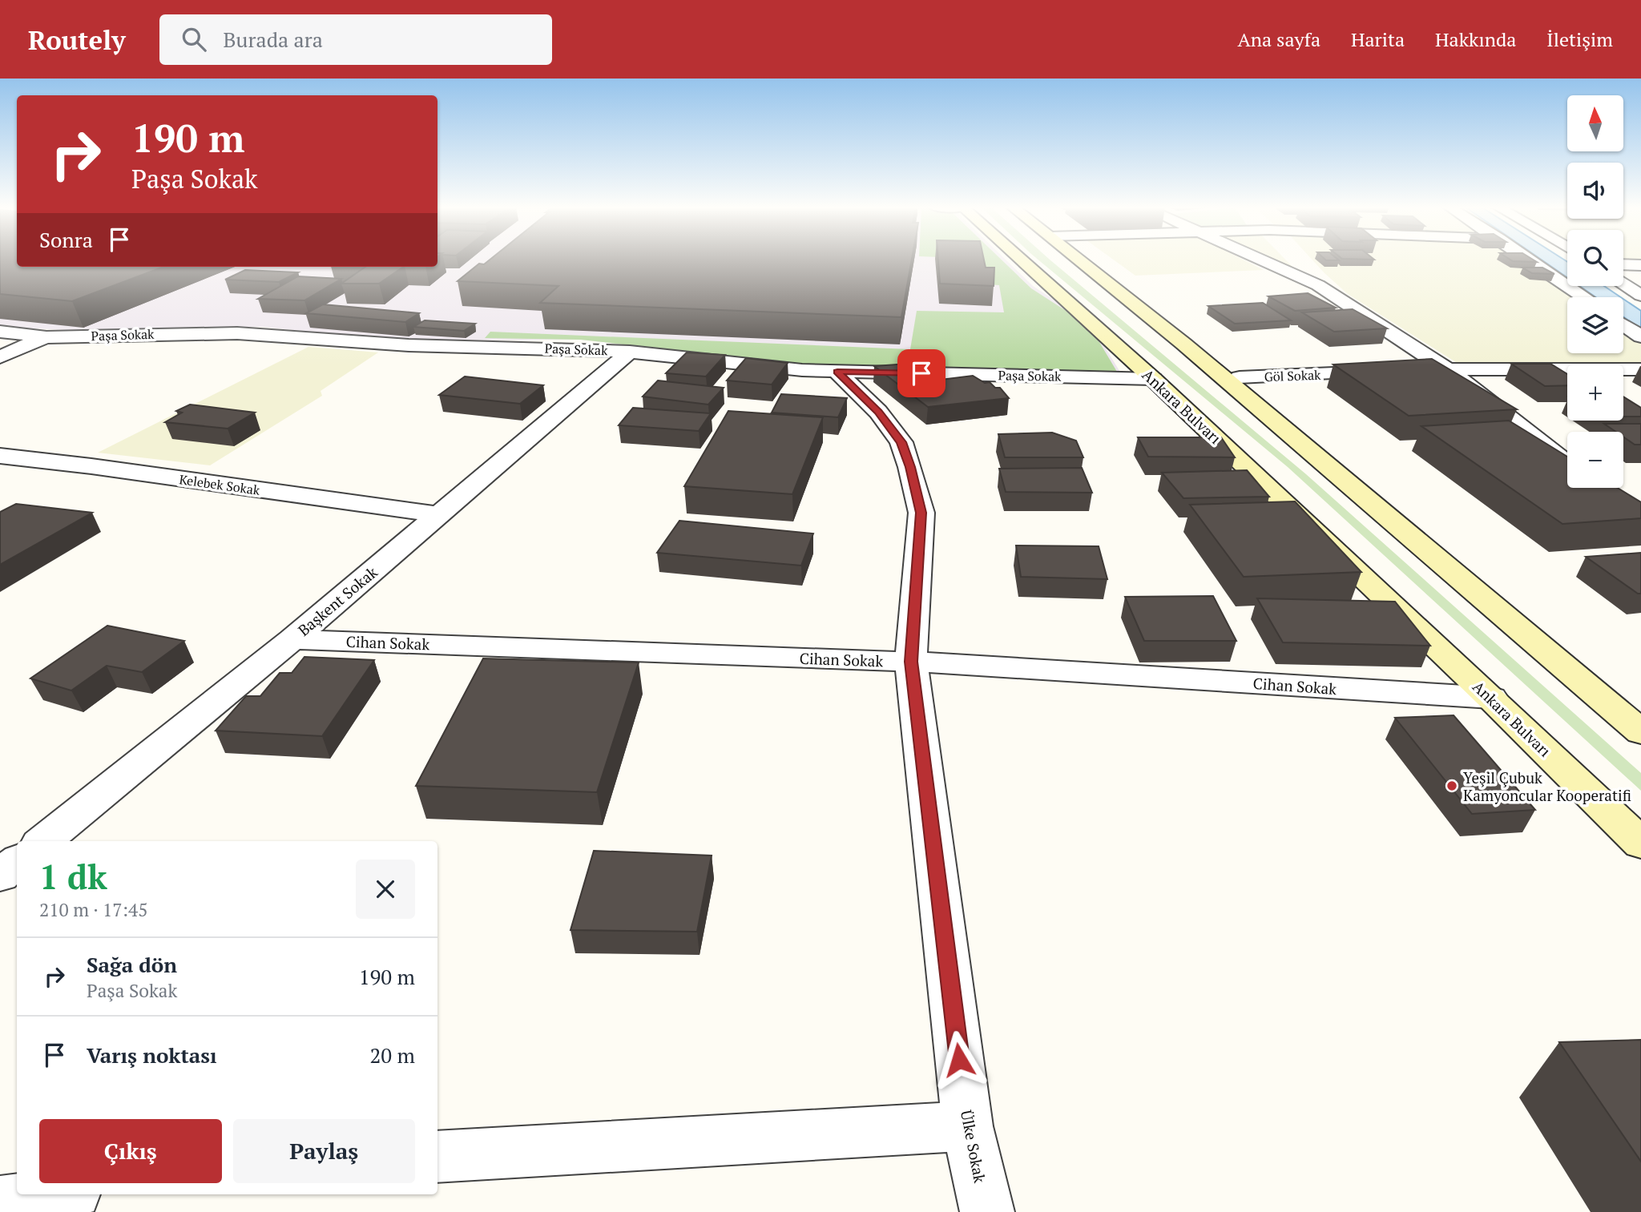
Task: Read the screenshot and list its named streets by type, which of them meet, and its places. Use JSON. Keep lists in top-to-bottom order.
{
  "streets": {
    "main road": ["Ankara Bulvarı"],
    "street": [
      "Paşa Sokak",
      "Göl Sokak",
      "Kelebek Sokak",
      "Başkent Sokak",
      "Cihan Sokak",
      "Ülke Sokak"
    ]
  },
  "crossings": [
    ["Paşa Sokak", "Ankara Bulvarı"],
    ["Paşa Sokak", "Başkent Sokak"],
    ["Paşa Sokak", "Ülke Sokak"],
    ["Ankara Bulvarı", "Cihan Sokak"],
    ["Kelebek Sokak", "Başkent Sokak"],
    ["Başkent Sokak", "Cihan Sokak"],
    ["Cihan Sokak", "Ülke Sokak"]
  ],
  "places": ["Yeşil Çubuk Kamyoncular Kooperatifi"],
  "north": "top",
  "page": {
    "header": "Routely",
    "search": "Burada ara",
    "nav": [
      "Ana sayfa",
      "Harita",
      "Hakkında",
      "İletişim"
    ],
    "map_buttons": ["+", "−"],
    "turn": ["190 m", "Paşa Sokak"],
    "then": "Sonra",
    "heading": ["1 dk", "210 m · 17:45"],
    "list": [
      {
        "name": "Sağa dön",
        "note": "Paşa Sokak",
        "value": "190 m"
      },
      {
        "name": "Varış noktası",
        "value": "20 m"
      }
    ],
    "buttons": ["Çıkış", "Paylaş"]
  }
}
